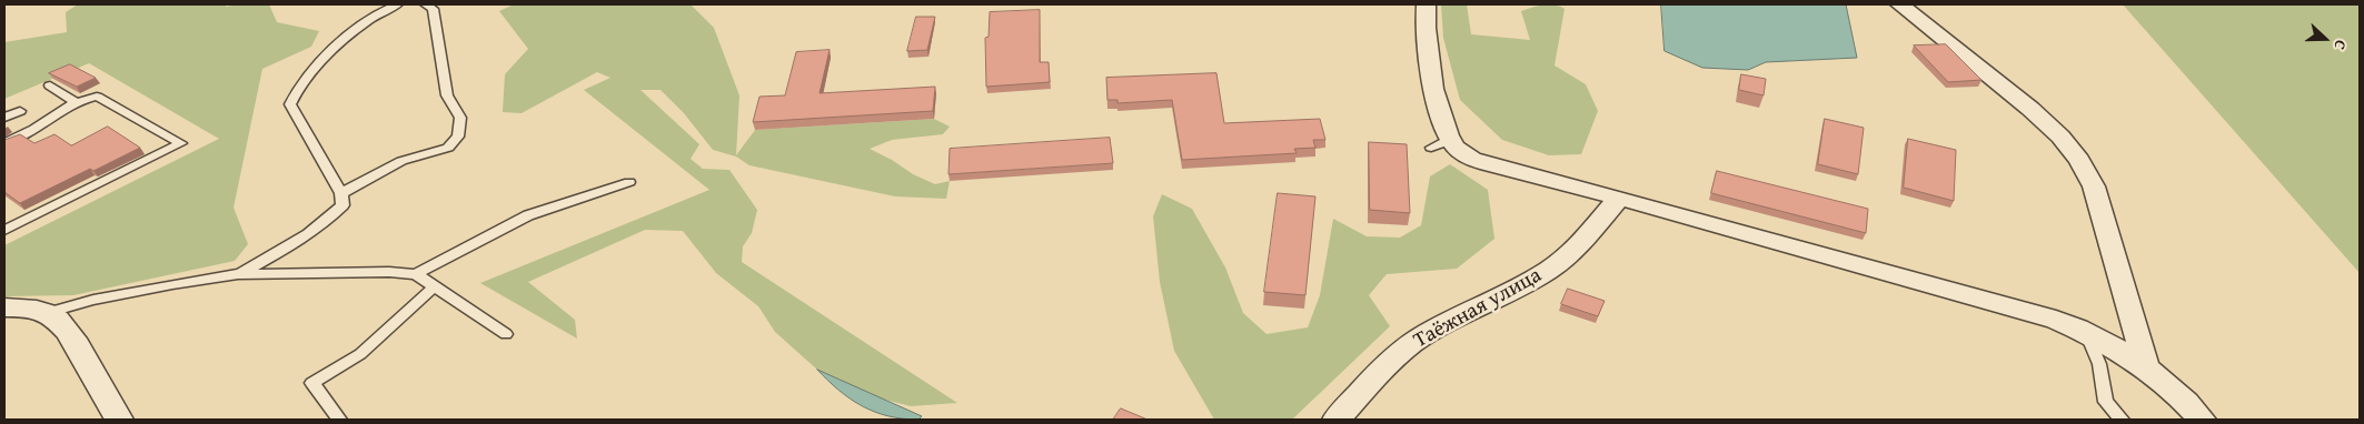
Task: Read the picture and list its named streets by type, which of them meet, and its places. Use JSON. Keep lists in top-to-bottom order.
{
  "streets": {
    "street": ["Таёжная улица"]
  },
  "north": "right"
}
